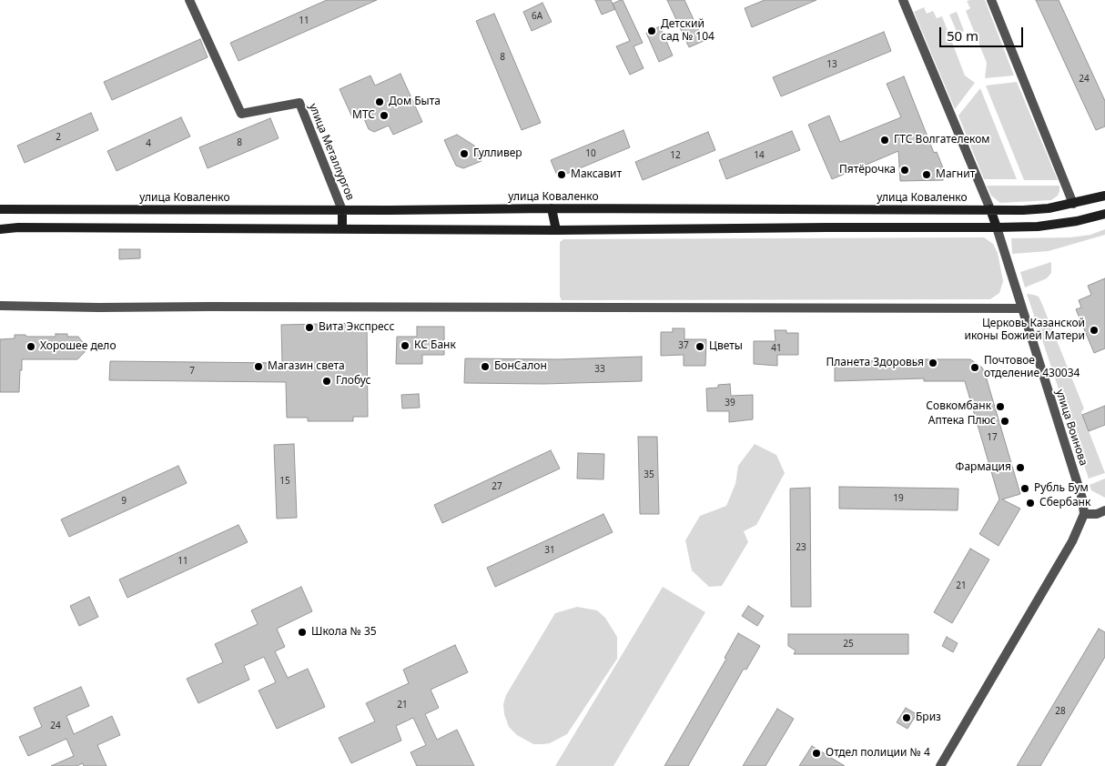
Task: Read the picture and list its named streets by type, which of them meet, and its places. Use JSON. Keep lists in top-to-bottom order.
{
  "streets": {
    "main road": ["улица Металлургов", "улица Коваленко", "улица Воинова"]
  },
  "crossings": [
    ["улица Металлургов", "улица Коваленко"],
    ["улица Коваленко", "улица Воинова"]
  ],
  "places": [
    "Детский сад № 104",
    "Дом Быта",
    "МТС",
    "ГТС Волгателеком",
    "Гулливер",
    "Пятёрочка",
    "Максавит",
    "Магнит",
    "Вита Экспресс",
    "Церковь Казанской иконы Божией Матери",
    "КС Банк",
    "Хорошее дело",
    "Цветы",
    "Планета Здоровья",
    "Магазин света",
    "БонСалон",
    "Почтовое отделение 430034",
    "Глобус",
    "Совкомбанк",
    "Аптека Плюс",
    "Фармация",
    "Рубль Бум",
    "Сбербанк",
    "Школа № 35",
    "Бриз",
    "Отдел полиции № 4"
  ],
  "house_numbers": [
    "6А",
    "11",
    "8",
    "13",
    "24",
    "2",
    "8",
    "4",
    "10",
    "12",
    "14",
    "37",
    "41",
    "33",
    "7",
    "39",
    "17",
    "35",
    "15",
    "27",
    "19",
    "9",
    "23",
    "31",
    "11",
    "21",
    "25",
    "21",
    "28",
    "24"
  ],
  "scale_bar": "50 m"
}
